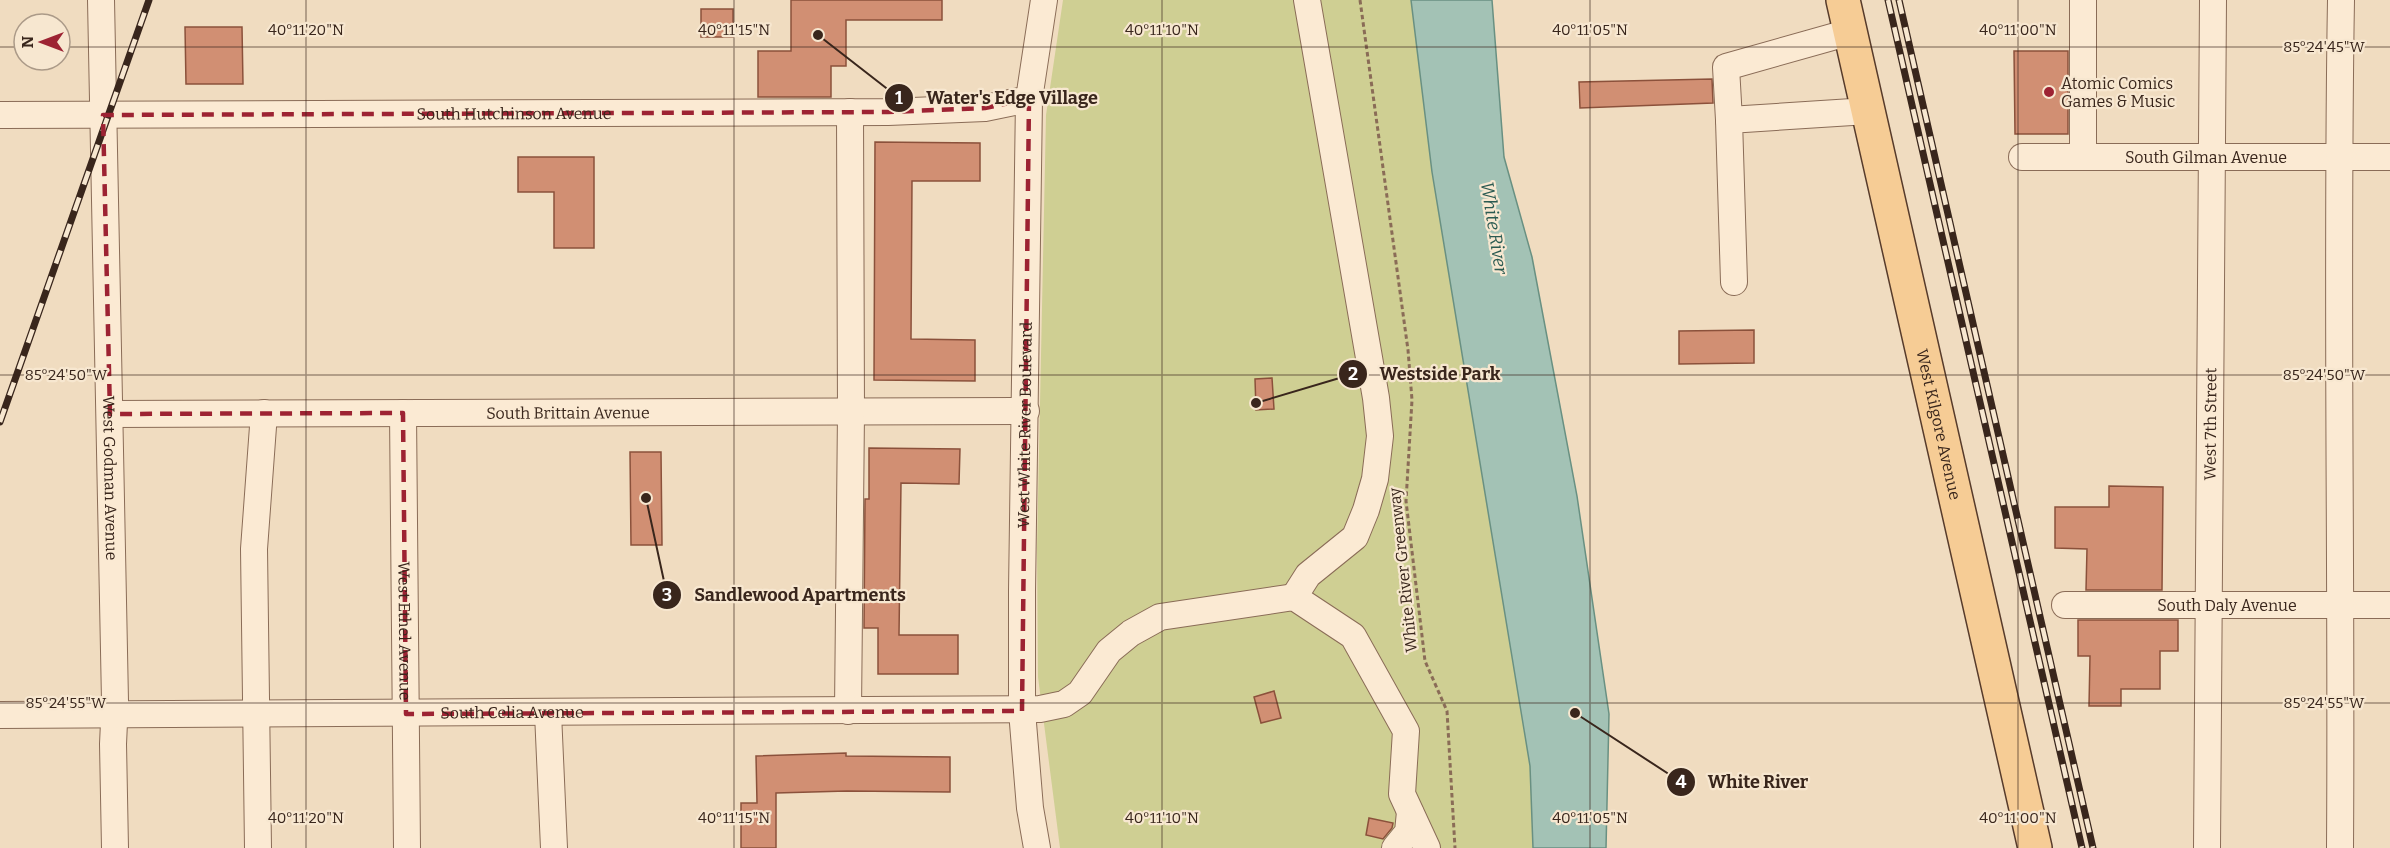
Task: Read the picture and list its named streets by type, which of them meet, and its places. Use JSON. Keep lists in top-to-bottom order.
{
  "streets": {
    "main road": ["West Kilgore Avenue"],
    "street": [
      "South Hutchinson Avenue",
      "South Gilman Avenue",
      "South Brittain Avenue",
      "West White River Boulevard",
      "West 7th Street",
      "West Godman Avenue",
      "South Daly Avenue",
      "West Ethel Avenue",
      "South Celia Avenue"
    ],
    "path": ["White River Greenway"]
  },
  "crossings": [
    ["South Hutchinson Avenue", "West White River Boulevard"],
    ["South Hutchinson Avenue", "West Godman Avenue"],
    ["South Gilman Avenue", "West 7th Street"],
    ["South Brittain Avenue", "West White River Boulevard"],
    ["South Brittain Avenue", "West Godman Avenue"],
    ["South Brittain Avenue", "West Ethel Avenue"],
    ["West White River Boulevard", "South Celia Avenue"],
    ["West 7th Street", "South Daly Avenue"],
    ["West Godman Avenue", "South Celia Avenue"],
    ["West Ethel Avenue", "South Celia Avenue"]
  ],
  "water": ["White River"],
  "places": [
    "Water's Edge Village",
    "Atomic Comics Games & Music",
    "Westside Park",
    "Sandlewood Apartments",
    "White River"
  ],
  "north": "left",
  "coordinates": [
    "40°11'20\"N",
    "40°11'15\"N",
    "40°11'10\"N",
    "40°11'05\"N",
    "40°11'00\"N",
    "85°24'45\"W",
    "85°24'50\"W",
    "85°24'55\"W"
  ]
}
